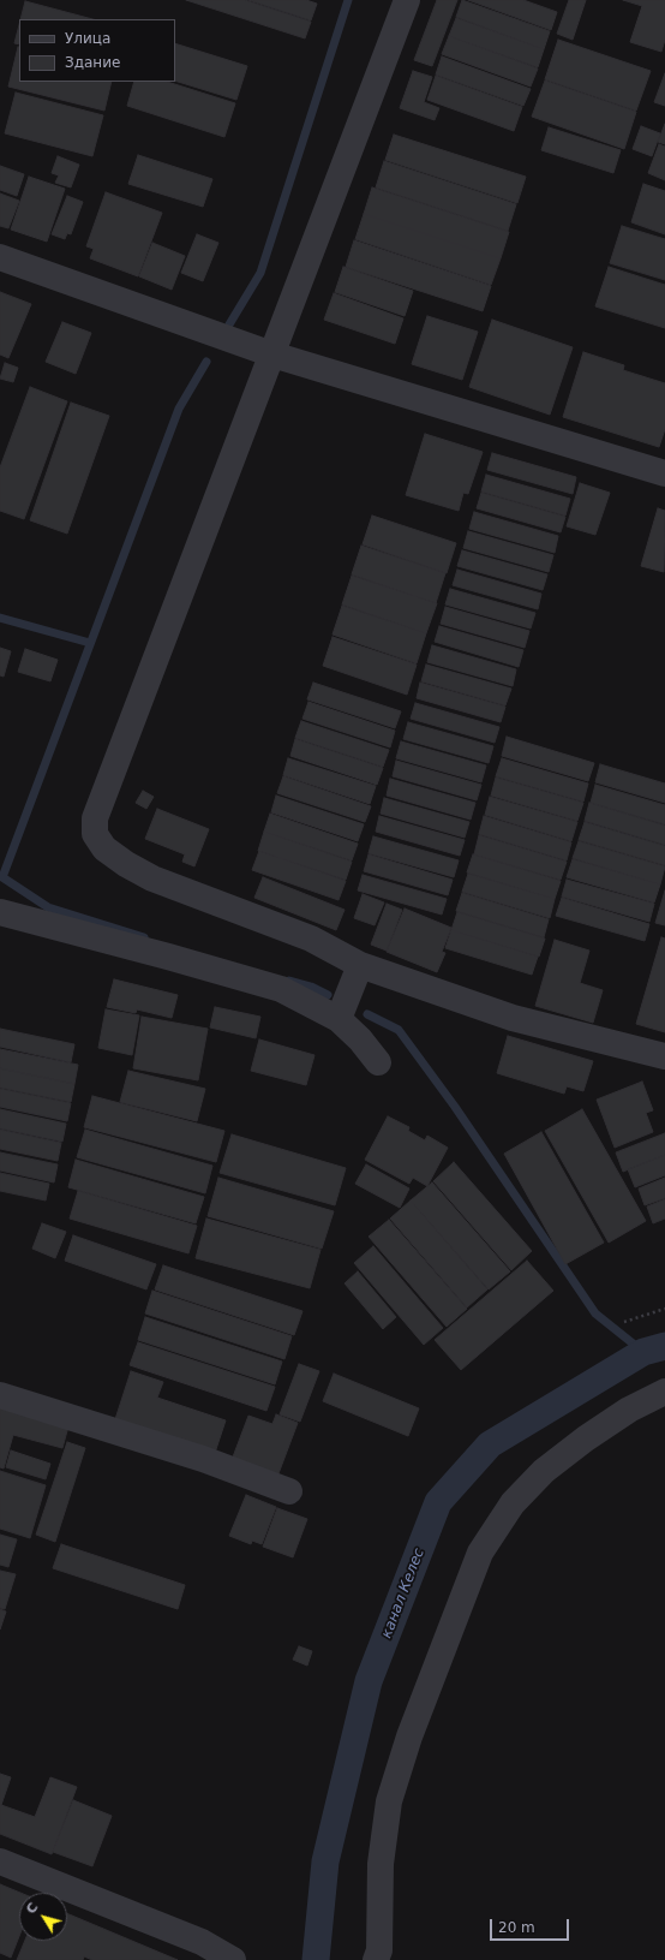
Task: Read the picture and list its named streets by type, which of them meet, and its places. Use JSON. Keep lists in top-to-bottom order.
{
  "water": ["канал Келес"],
  "legend": ["Улица", "Здание"],
  "scale_bar": "20 m",
  "north": "top left"
}
